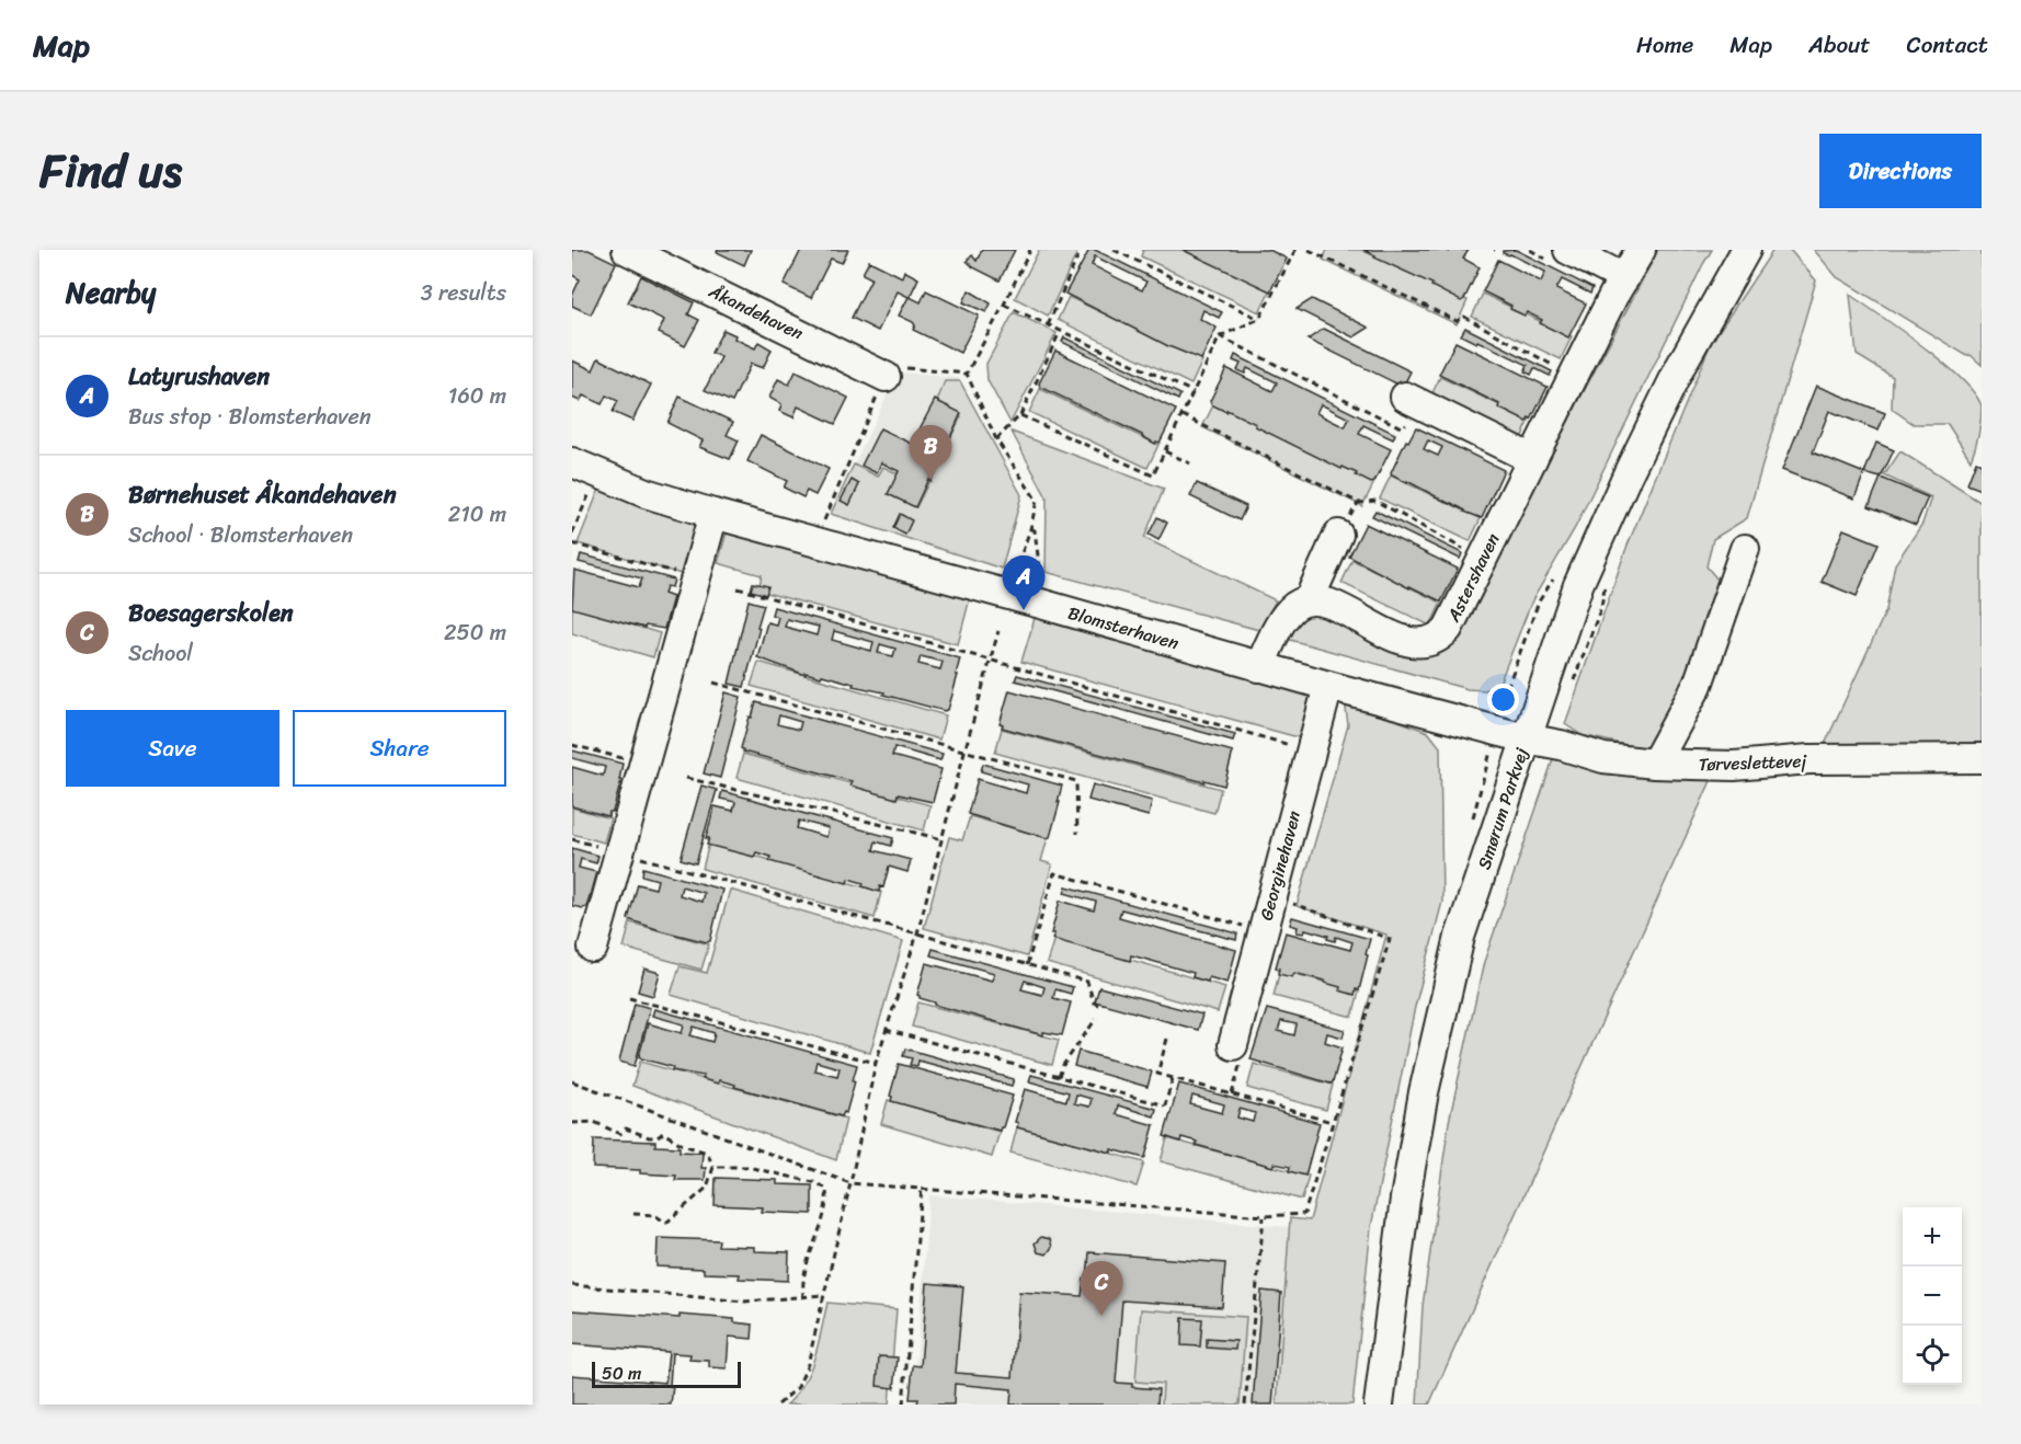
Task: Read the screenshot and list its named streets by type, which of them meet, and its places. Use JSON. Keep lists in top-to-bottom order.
{
  "streets": {
    "street": [
      "Åkandehaven",
      "Astershaven",
      "Blomsterhaven",
      "Tørveslettevej",
      "Smørum Parkvej",
      "Georginehaven"
    ]
  },
  "crossings": [
    ["Blomsterhaven", "Tørveslettevej"],
    ["Blomsterhaven", "Smørum Parkvej"],
    ["Blomsterhaven", "Georginehaven"],
    ["Tørveslettevej", "Smørum Parkvej"]
  ],
  "scale_bar": "50 m",
  "page": {
    "header": "Map",
    "nav": [
      "Home",
      "Map",
      "About",
      "Contact"
    ],
    "title": "Find us",
    "buttons": [
      "Directions",
      ["Save", "Share"]
    ],
    "heading": ["Nearby", "3 results"],
    "list": [
      {
        "mark": "A",
        "name": "Latyrushaven",
        "note": "Bus stop · Blomsterhaven",
        "value": "160 m"
      },
      {
        "mark": "B",
        "name": "Børnehuset Åkandehaven",
        "note": "School · Blomsterhaven",
        "value": "210 m"
      },
      {
        "mark": "C",
        "name": "Boesagerskolen",
        "note": "School",
        "value": "250 m"
      }
    ],
    "pins": ["B", "A", "C"],
    "map_buttons": ["+", "−"],
    "scale": "50 m"
  }
}
